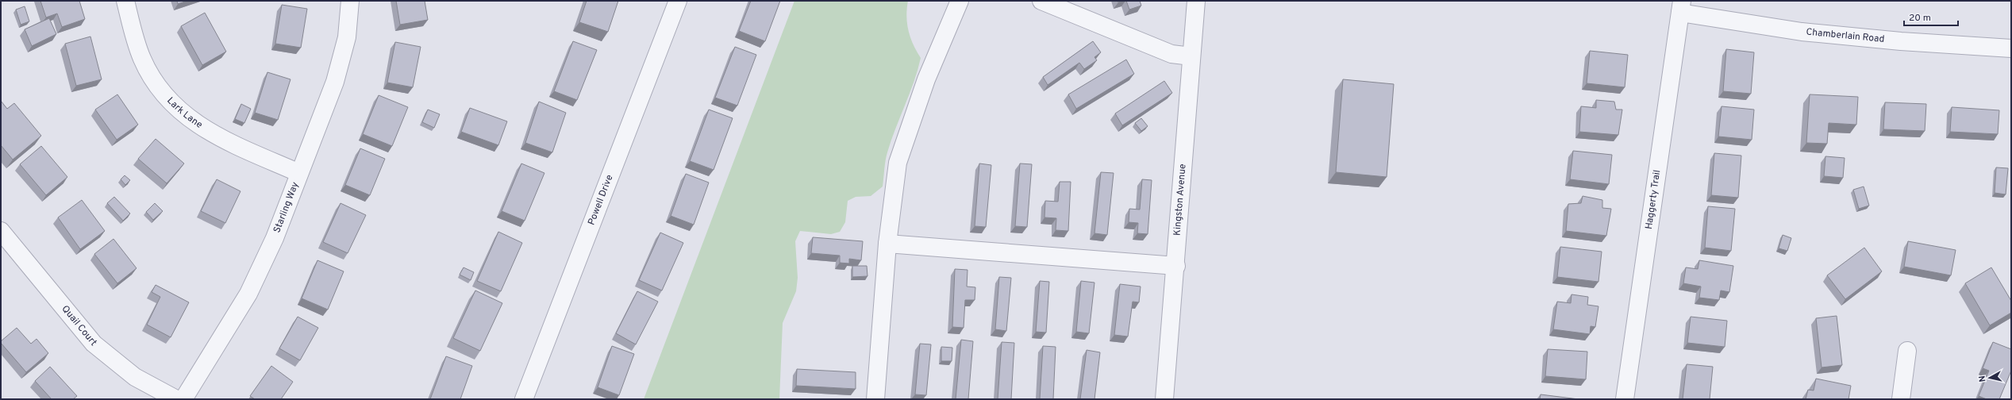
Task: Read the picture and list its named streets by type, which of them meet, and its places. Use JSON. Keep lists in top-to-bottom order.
{
  "streets": {
    "street": [
      "Chamberlain Road",
      "Lark Lane",
      "Powell Drive",
      "Kingston Avenue",
      "Haggerty Trail",
      "Starling Way",
      "Quail Court"
    ]
  },
  "crossings": [
    ["Chamberlain Road", "Haggerty Trail"],
    ["Lark Lane", "Starling Way"]
  ],
  "scale_bar": "20 m",
  "north": "left"
}
